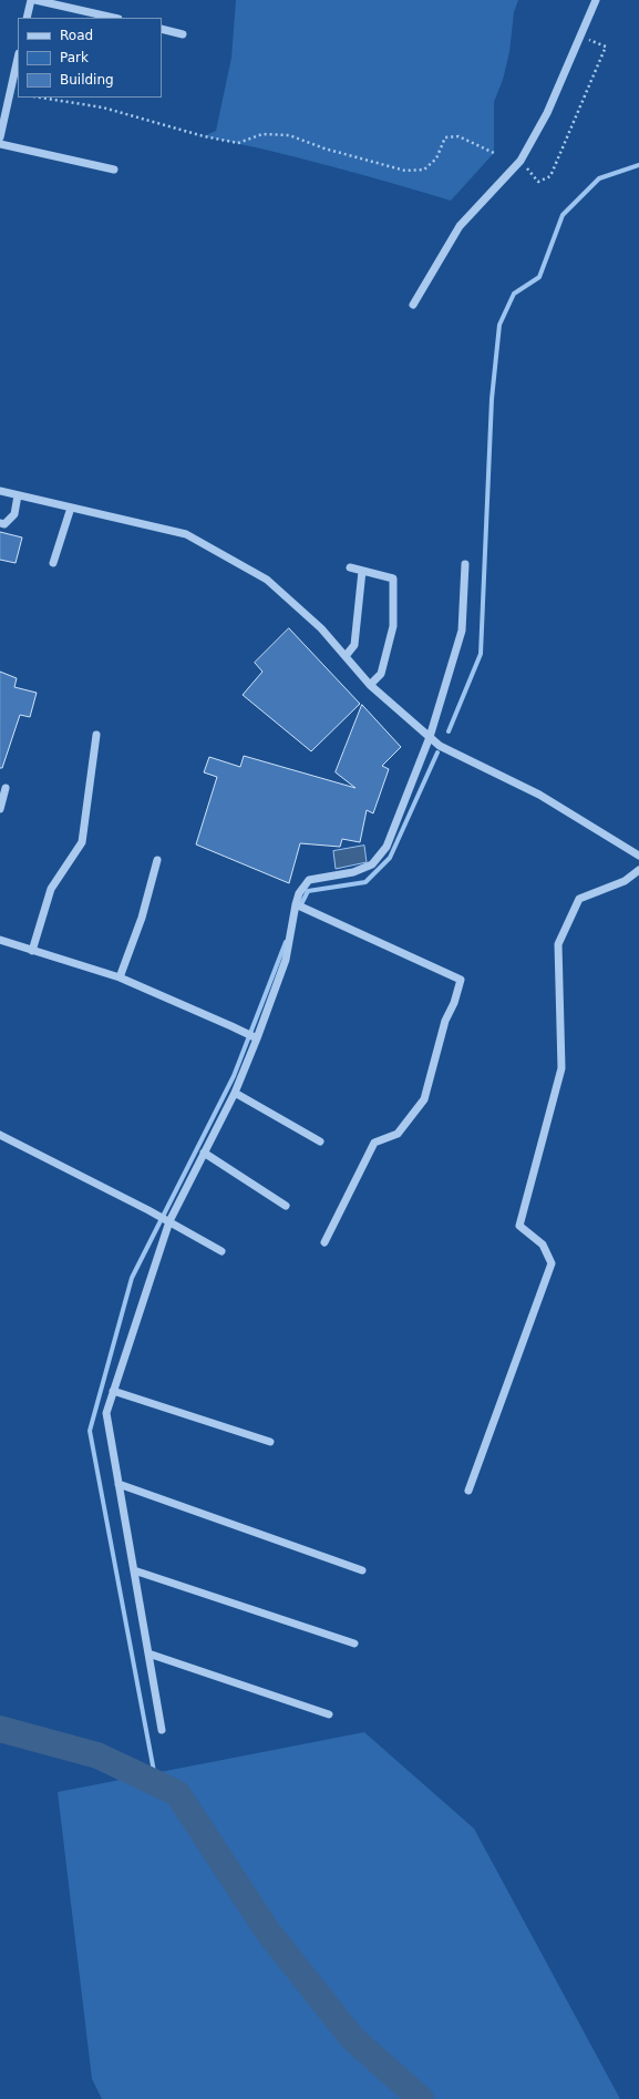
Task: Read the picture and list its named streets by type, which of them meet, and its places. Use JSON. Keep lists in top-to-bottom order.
{
  "legend": ["Road", "Park", "Building"]
}
